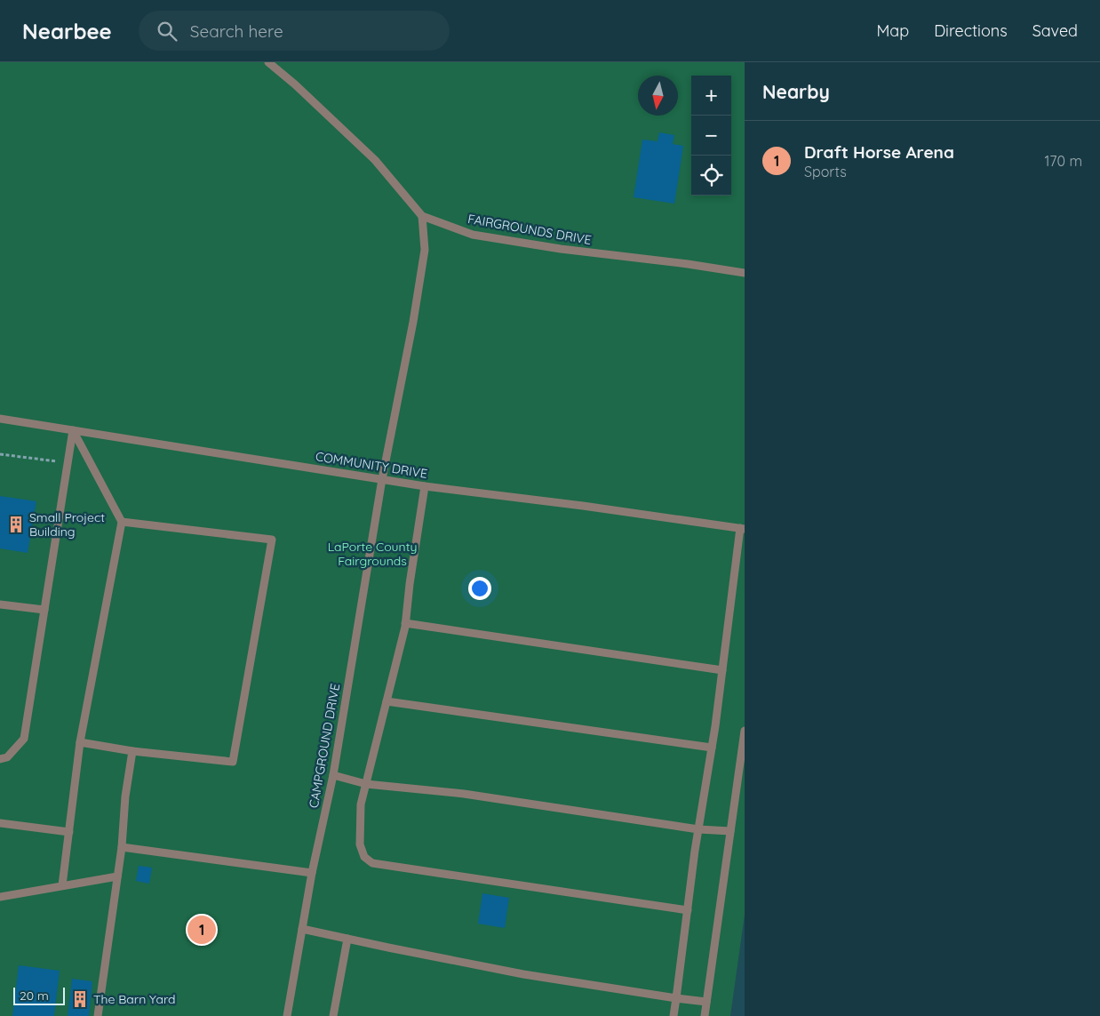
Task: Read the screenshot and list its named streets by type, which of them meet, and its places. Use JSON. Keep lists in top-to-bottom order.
{
  "streets": {
    "lane": ["FAIRGROUNDS DRIVE", "COMMUNITY DRIVE", "CAMPGROUND DRIVE"]
  },
  "crossings": [
    ["FAIRGROUNDS DRIVE", "CAMPGROUND DRIVE"],
    ["COMMUNITY DRIVE", "CAMPGROUND DRIVE"]
  ],
  "parks": ["LaPorte County Fairgrounds"],
  "places": {
    "building": ["Small Project Building", "The Barn Yard"]
  },
  "scale_bar": "20 m",
  "north": "bottom",
  "page": {
    "header": "Nearbee",
    "search": "Search here",
    "nav": ["Map", "Directions", "Saved"],
    "heading": "Nearby",
    "map_buttons": ["+", "−"],
    "list": [
      {
        "mark": "1",
        "name": "Draft Horse Arena",
        "note": "Sports",
        "value": "170 m"
      }
    ],
    "pins": "1",
    "scale": "20 m"
  }
}
